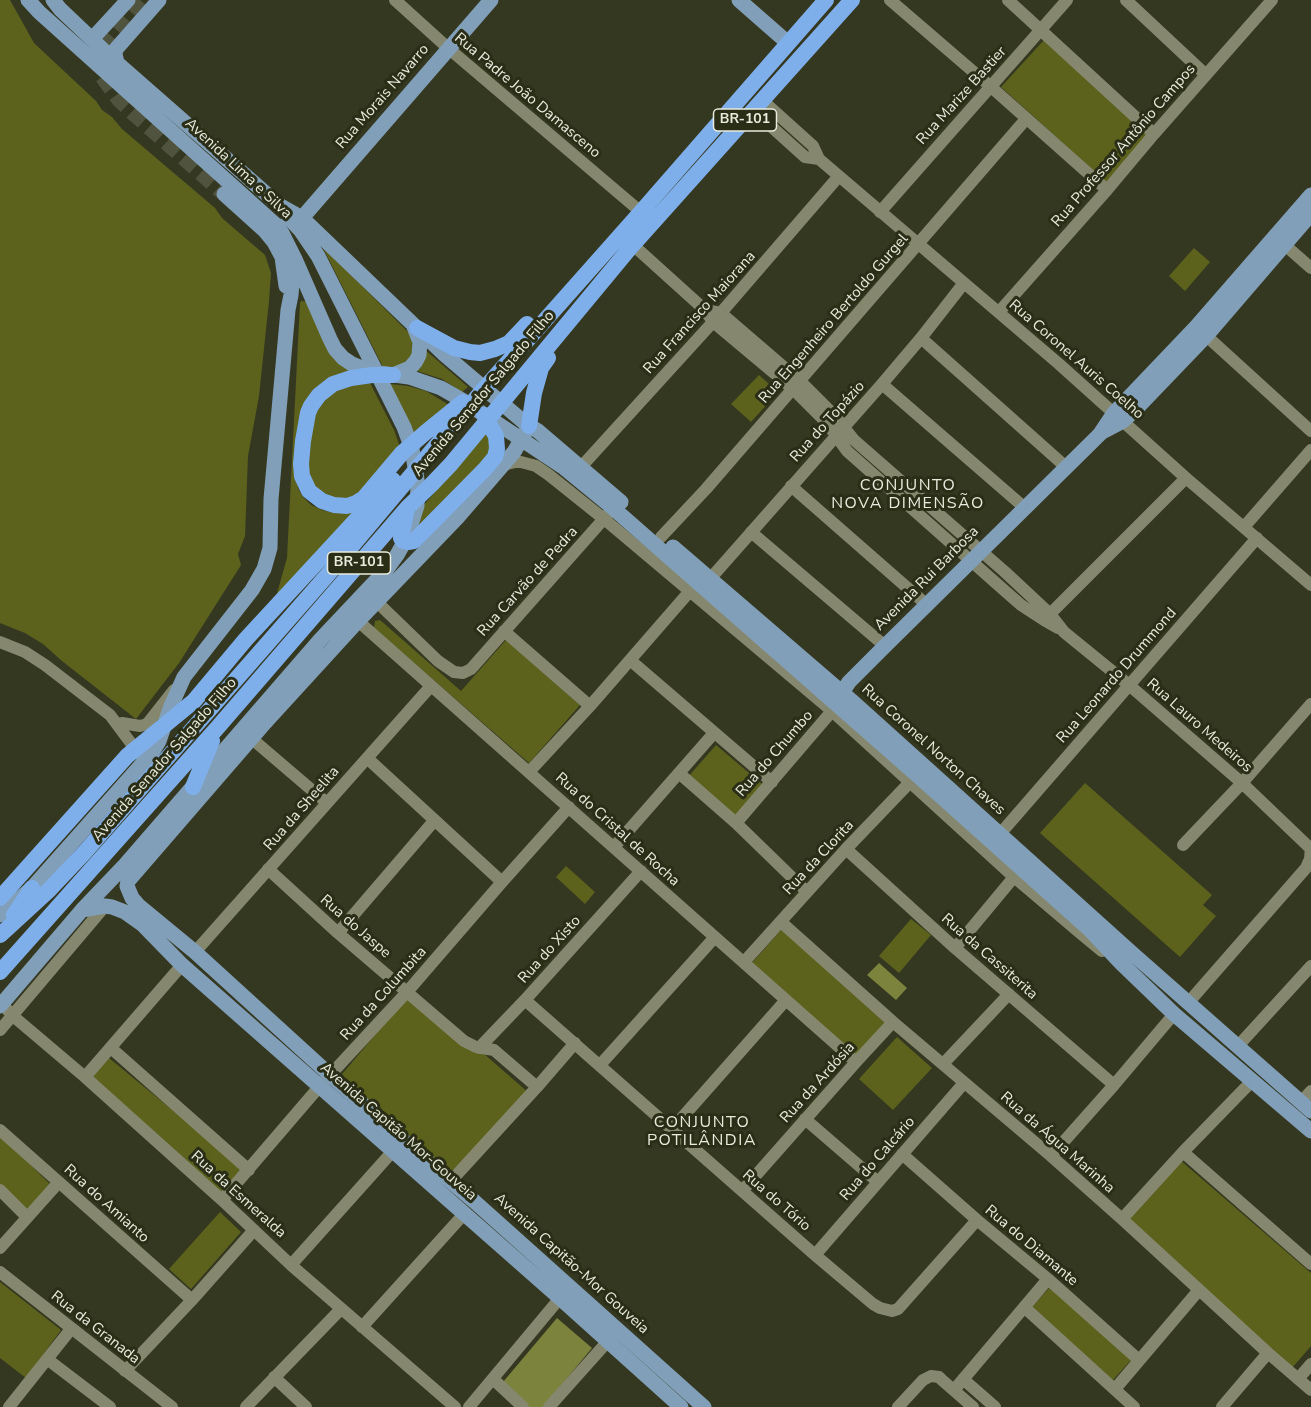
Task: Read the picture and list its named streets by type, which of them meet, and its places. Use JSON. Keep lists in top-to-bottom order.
{
  "streets": {
    "highway": ["BR-101", "Avenida Senador Salgado Filho"],
    "main road": [
      "Rua Morais Navarro",
      "Avenida Lima e Silva",
      "Avenida Rui Barbosa",
      "Rua Coronel Norton Chaves",
      "Avenida Capitão Mor-Gouveia",
      "Avenida Capitão-Mor Gouveia"
    ],
    "street": [
      "Rua Padre João Damasceno",
      "Rua Marize Bastier",
      "Rua Professor Antônio Campos",
      "Rua Francisco Maiorana",
      "Rua Engenheiro Bertoldo Gurgel",
      "Rua Coronel Auris Coelho",
      "Rua do Topázio",
      "Rua Carvão de Pedra",
      "Rua Leonardo Drummond",
      "Rua Lauro Medeiros",
      "Rua do Chumbo",
      "Rua da Sheelita",
      "Rua do Cristal de Rocha",
      "Rua da Clorita",
      "Rua do Jaspe",
      "Rua do Xisto",
      "Rua da Cassiterita",
      "Rua da Columbita",
      "Rua da Ardósia",
      "Rua da Água Marinha",
      "Rua do Calcário",
      "Rua da Esmeralda",
      "Rua do Tório",
      "Rua do Amianto",
      "Rua do Diamante",
      "Rua da Granada"
    ]
  },
  "crossings": [
    ["Rua Padre João Damasceno", "Rua Morais Navarro"],
    ["Rua Padre João Damasceno", "Avenida Senador Salgado Filho"],
    ["Rua Marize Bastier", "Rua Coronel Auris Coelho"],
    ["Rua Morais Navarro", "Avenida Lima e Silva"],
    ["Rua Professor Antônio Campos", "Rua Coronel Auris Coelho"],
    ["Avenida Lima e Silva", "Rua Coronel Norton Chaves"],
    ["Rua Francisco Maiorana", "Rua Coronel Auris Coelho"],
    ["Rua Francisco Maiorana", "Rua Lauro Medeiros"],
    ["Rua Francisco Maiorana", "Rua Coronel Norton Chaves"],
    ["Rua Engenheiro Bertoldo Gurgel", "Rua Coronel Auris Coelho"],
    ["Rua Engenheiro Bertoldo Gurgel", "Rua Lauro Medeiros"],
    ["Rua Engenheiro Bertoldo Gurgel", "Rua Coronel Norton Chaves"],
    ["Rua Coronel Auris Coelho", "Avenida Senador Salgado Filho"],
    ["Rua Coronel Auris Coelho", "Rua do Topázio"],
    ["Rua Coronel Auris Coelho", "Avenida Rui Barbosa"],
    ["Rua Coronel Auris Coelho", "Rua Leonardo Drummond"],
    ["Avenida Senador Salgado Filho", "Rua Lauro Medeiros"],
    ["Rua do Topázio", "Rua Lauro Medeiros"],
    ["Rua do Topázio", "Rua Coronel Norton Chaves"],
    ["Avenida Rui Barbosa", "Rua Lauro Medeiros"],
    ["Avenida Rui Barbosa", "Rua Coronel Norton Chaves"],
    ["Avenida Rui Barbosa", "Rua do Chumbo"],
    ["Rua Carvão de Pedra", "Rua Coronel Norton Chaves"],
    ["Rua Leonardo Drummond", "Rua Lauro Medeiros"],
    ["Rua Leonardo Drummond", "Rua Coronel Norton Chaves"],
    ["Rua Coronel Norton Chaves", "Rua do Chumbo"],
    ["Rua Coronel Norton Chaves", "Rua da Clorita"],
    ["Rua da Sheelita", "Rua do Cristal de Rocha"],
    ["Rua da Sheelita", "Rua do Jaspe"],
    ["Rua da Sheelita", "Avenida Capitão-Mor Gouveia"],
    ["Rua do Cristal de Rocha", "Rua da Clorita"],
    ["Rua do Cristal de Rocha", "Rua do Xisto"],
    ["Rua do Cristal de Rocha", "Rua da Columbita"],
    ["Rua do Cristal de Rocha", "Rua da Ardósia"],
    ["Rua da Clorita", "Rua da Cassiterita"],
    ["Rua da Clorita", "Rua da Água Marinha"],
    ["Rua do Jaspe", "Rua do Xisto"],
    ["Rua do Jaspe", "Rua da Columbita"],
    ["Rua do Xisto", "Rua do Tório"],
    ["Rua da Columbita", "Avenida Capitão Mor-Gouveia"],
    ["Rua da Columbita", "Rua da Esmeralda"],
    ["Rua da Columbita", "Avenida Capitão-Mor Gouveia"],
    ["Rua da Ardósia", "Rua da Água Marinha"],
    ["Rua da Ardósia", "Rua do Tório"],
    ["Avenida Capitão Mor-Gouveia", "Avenida Capitão-Mor Gouveia"],
    ["Rua da Água Marinha", "Rua do Calcário"],
    ["Rua do Calcário", "Rua do Tório"],
    ["Rua do Calcário", "Rua do Diamante"],
    ["Rua do Tório", "Rua do Diamante"]
  ],
  "districts": ["CONJUNTO NOVA DIMENSÃO", "CONJUNTO POTILÂNDIA"]
}
